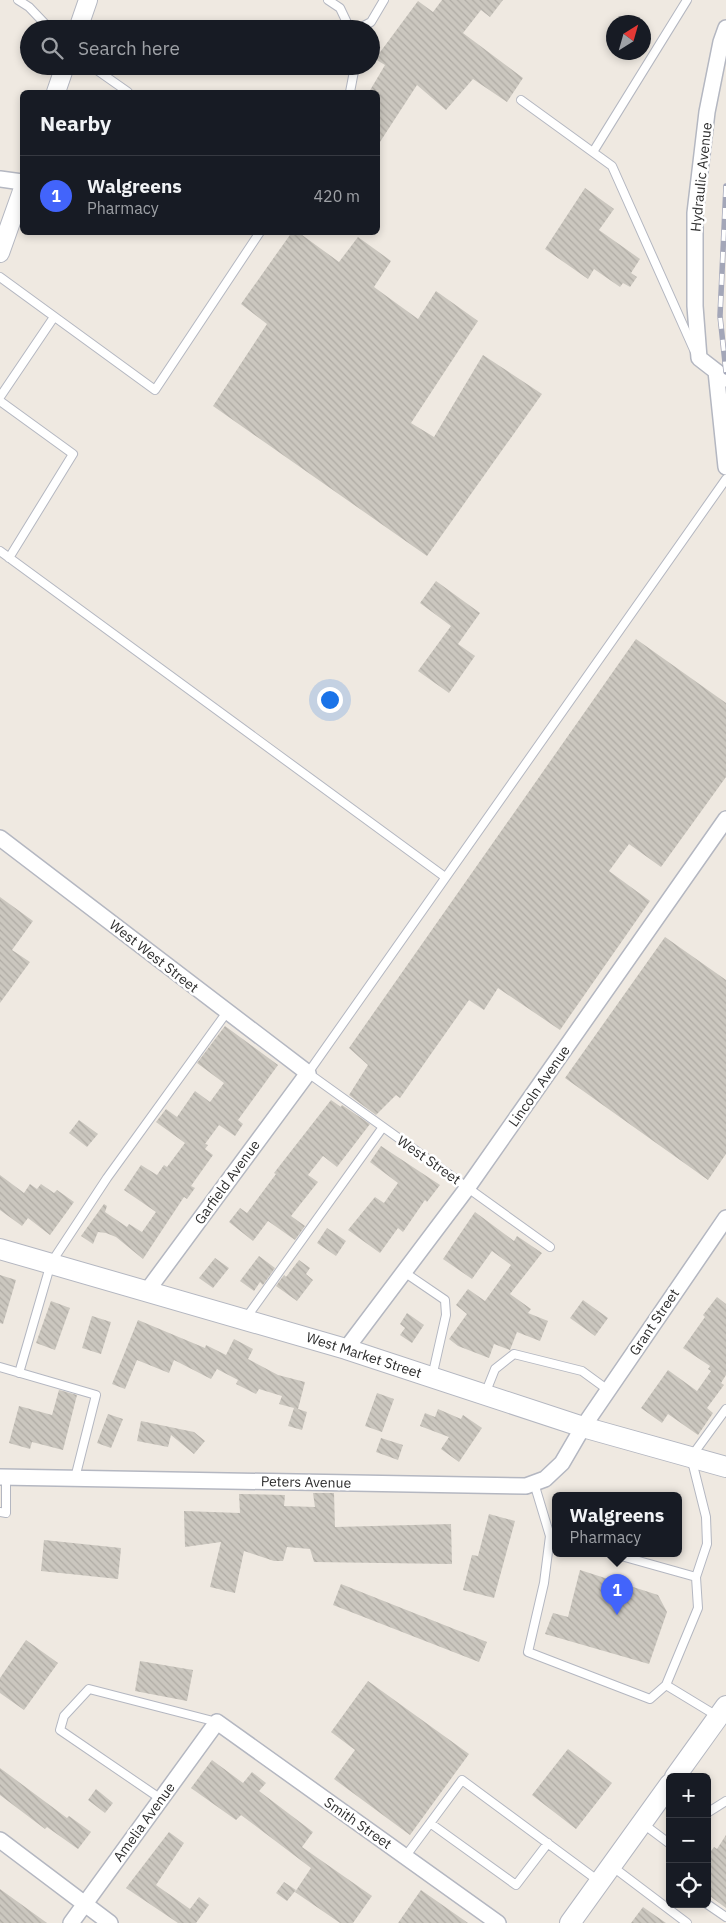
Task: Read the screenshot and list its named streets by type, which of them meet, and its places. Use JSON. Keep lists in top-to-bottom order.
{
  "streets": {
    "main road": ["West Market Street"],
    "street": [
      "Hydraulic Avenue",
      "West West Street",
      "Lincoln Avenue",
      "Garfield Avenue",
      "Grant Street",
      "Peters Avenue",
      "Amelia Avenue",
      "Smith Street"
    ],
    "lane": ["West Street"]
  },
  "crossings": [
    ["West West Street", "West Street"],
    ["West West Street", "Garfield Avenue"],
    ["Lincoln Avenue", "West Street"],
    ["Lincoln Avenue", "West Market Street"],
    ["West Street", "Garfield Avenue"],
    ["Garfield Avenue", "West Market Street"],
    ["Grant Street", "West Market Street"],
    ["Grant Street", "Peters Avenue"],
    ["West Market Street", "Peters Avenue"],
    ["Amelia Avenue", "Smith Street"]
  ],
  "north": "top right",
  "page": {
    "search": "Search here",
    "heading": "Nearby",
    "list": [
      {
        "mark": "1",
        "name": "Walgreens",
        "note": "Pharmacy",
        "value": "420 m"
      }
    ],
    "popup": ["Walgreens", "Pharmacy"],
    "pins": "1",
    "map_buttons": ["+", "−"]
  }
}
